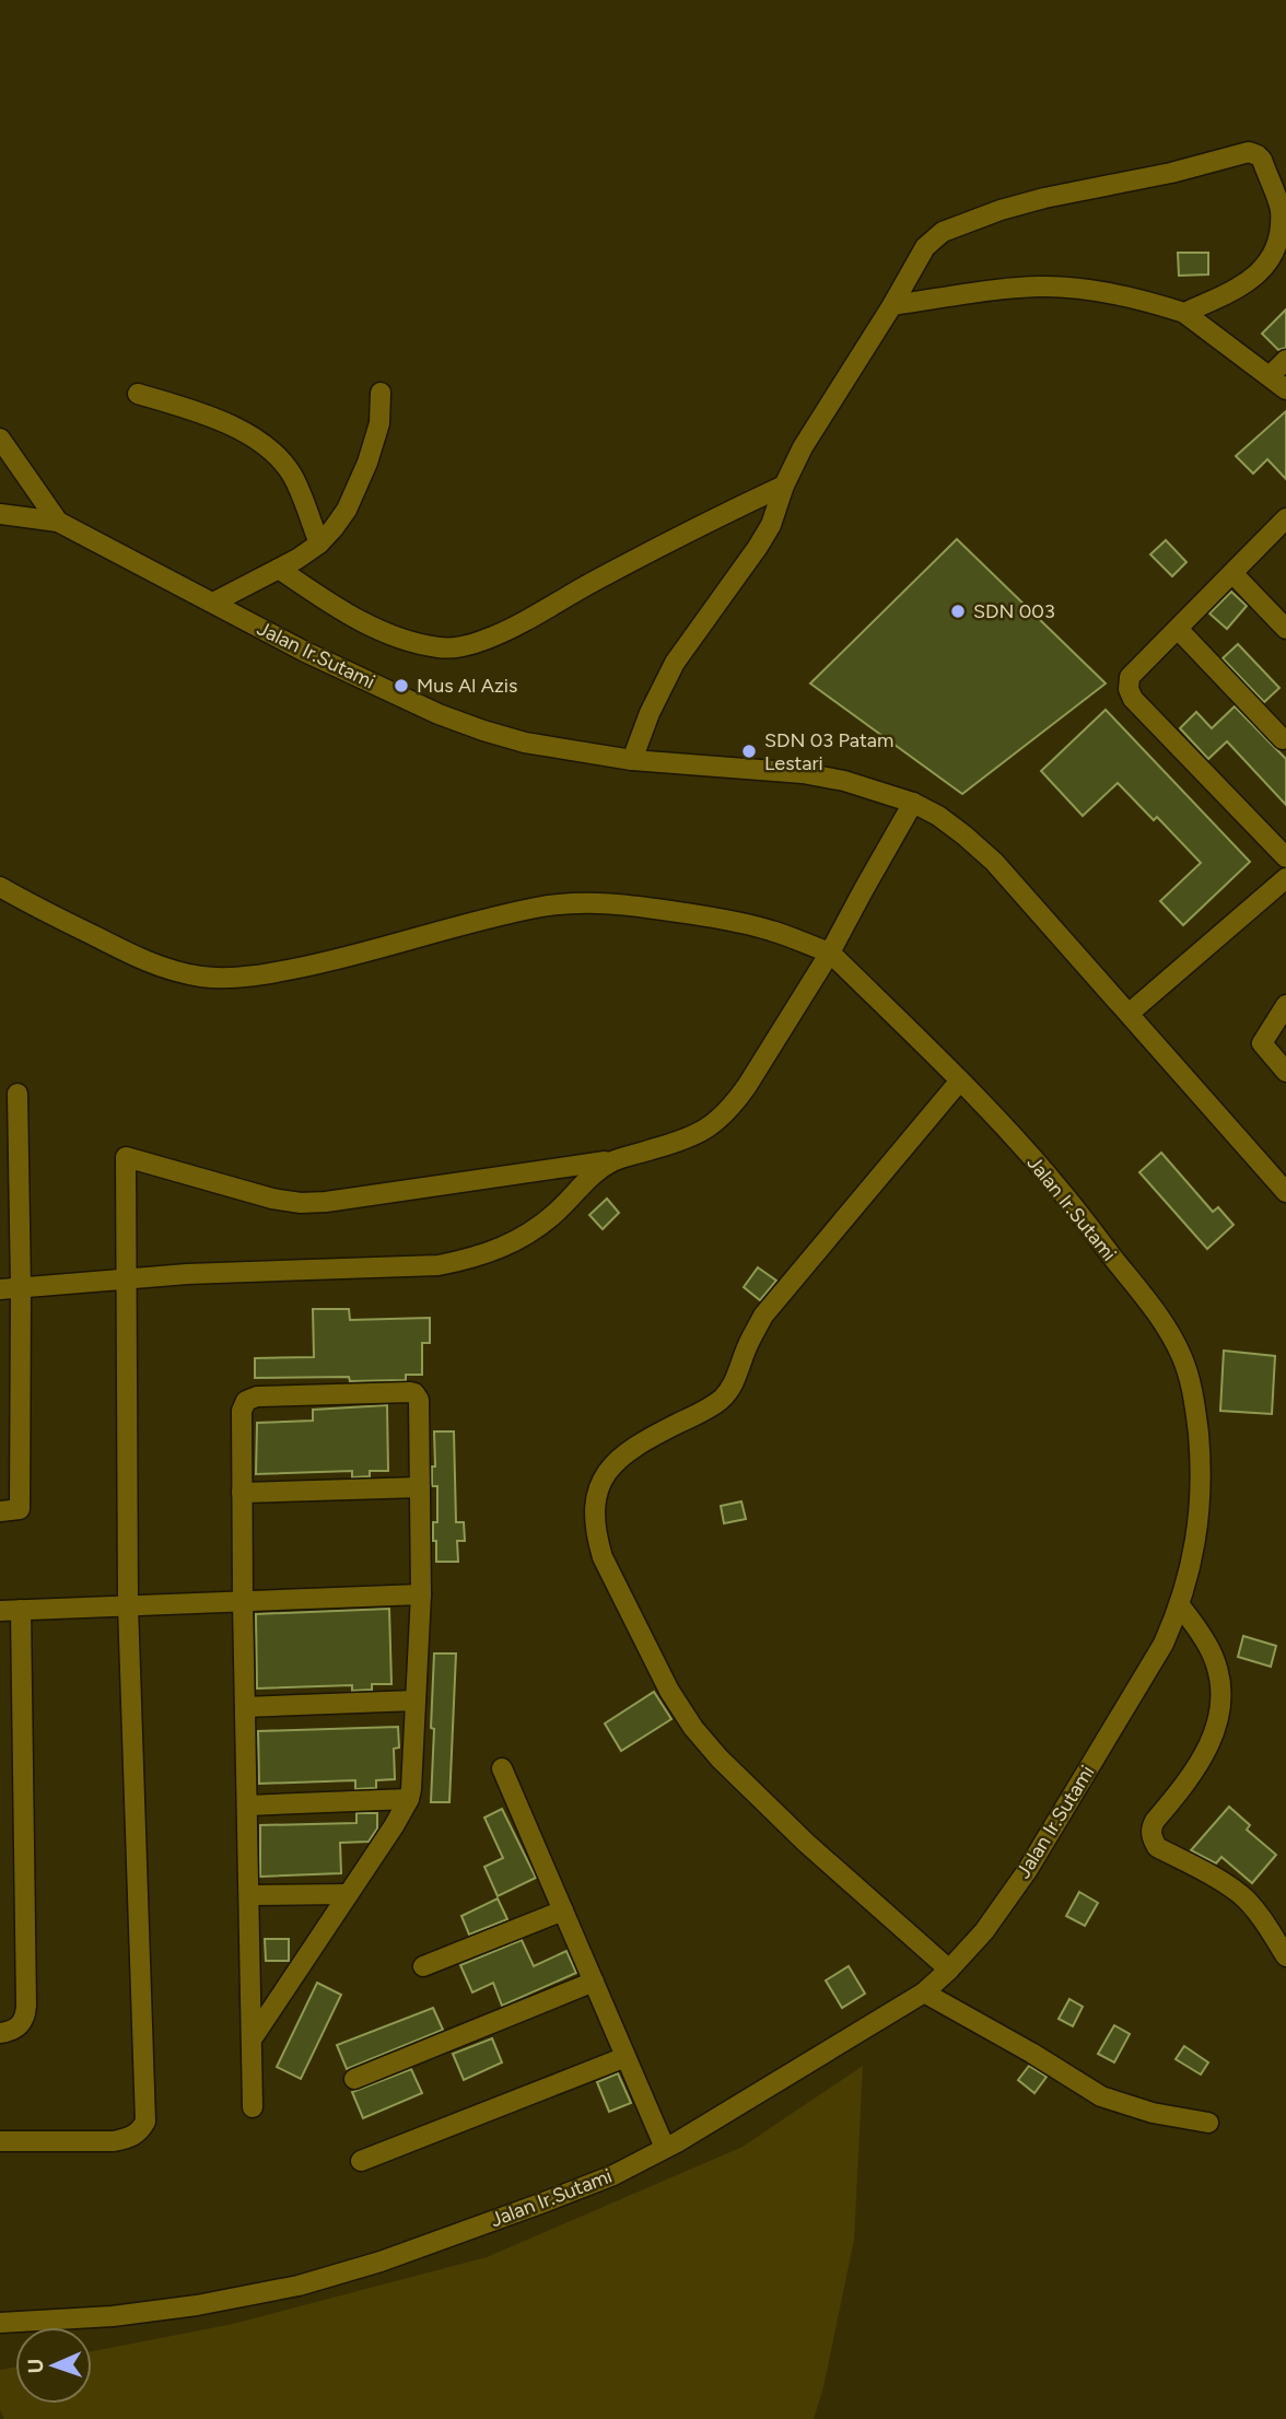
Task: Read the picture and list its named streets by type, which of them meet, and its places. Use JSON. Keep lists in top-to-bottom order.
{
  "streets": {
    "street": ["Jalan Ir.Sutami"]
  },
  "places": ["SDN 003", "Mus Al Azis", "SDN 03 Patam Lestari"],
  "north": "left"
}
